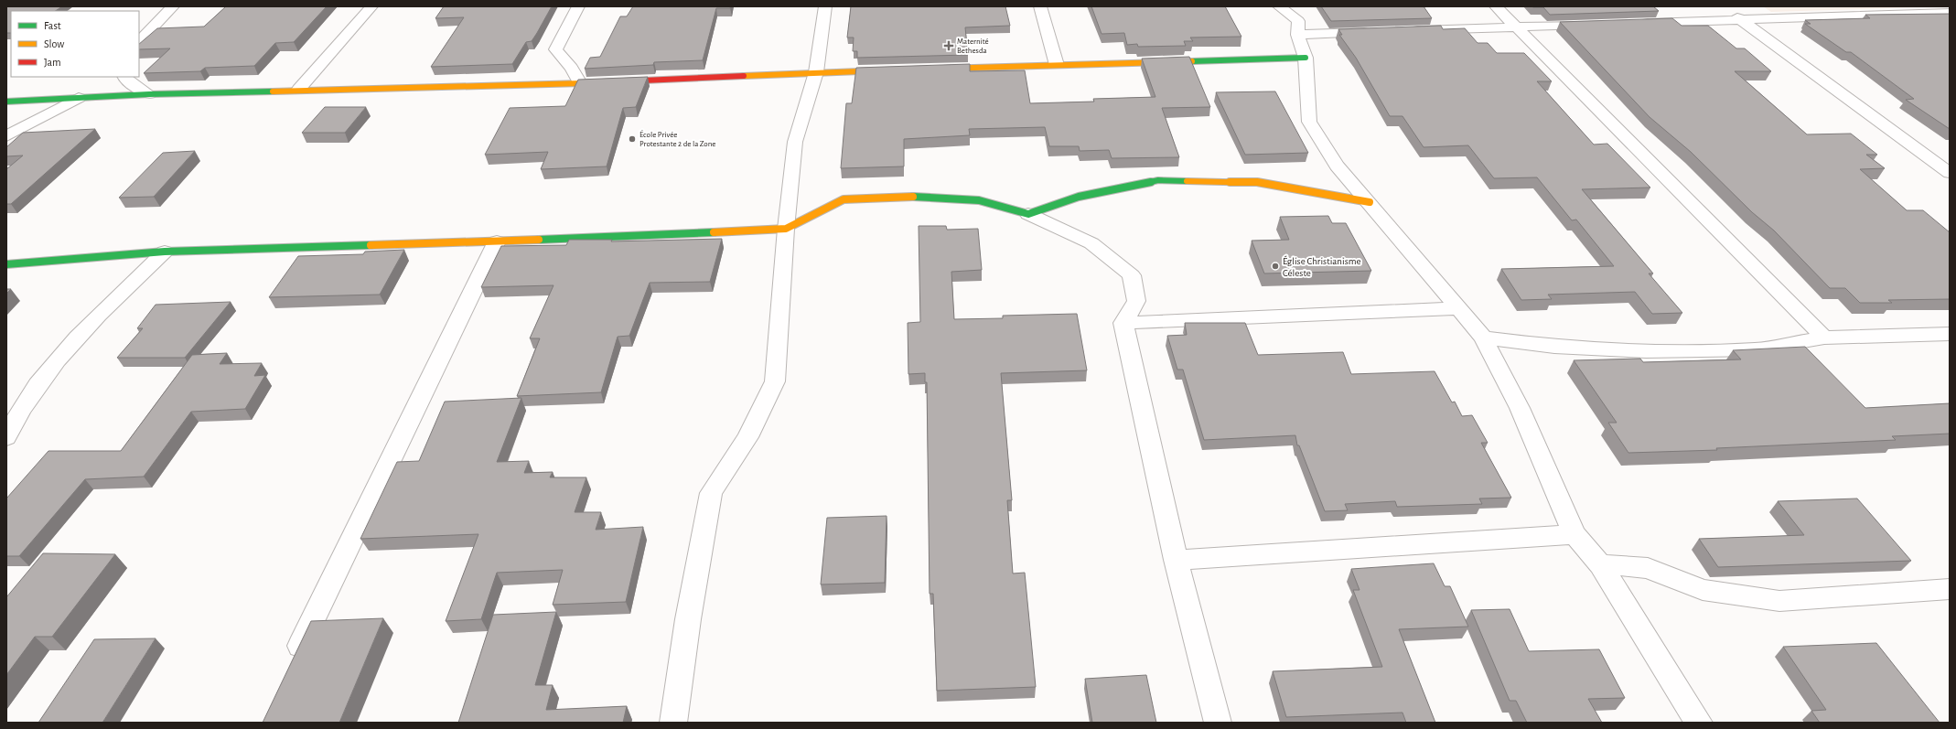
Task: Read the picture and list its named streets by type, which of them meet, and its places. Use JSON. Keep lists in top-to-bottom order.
{
  "places": {
    "health": ["Maternité Bethesda"],
    "other": ["École Privée Protestante 2 de la Zone", "Église Christianisme Céleste"]
  },
  "legend": ["Fast", "Slow", "Jam"]
}
